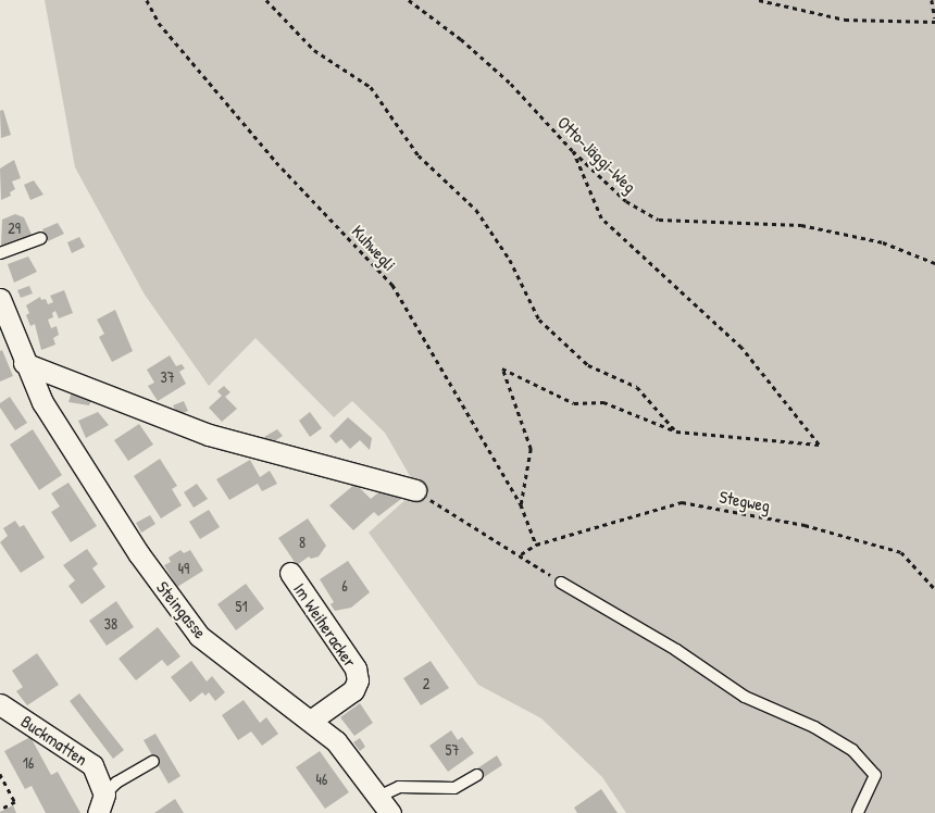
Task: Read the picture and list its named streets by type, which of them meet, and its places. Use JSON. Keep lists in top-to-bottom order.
{
  "streets": {
    "street": ["Steingasse", "Im Weiheracker", "Buckmatten"],
    "path": ["Otto-Jäggi-Weg", "Kuhwegli", "Stegweg"]
  },
  "crossings": [
    ["Kuhwegli", "Stegweg"],
    ["Steingasse", "Im Weiheracker"]
  ],
  "house_numbers": [
    "29",
    "37",
    "8",
    "49",
    "6",
    "51",
    "38",
    "2",
    "57",
    "16",
    "46"
  ]
}
